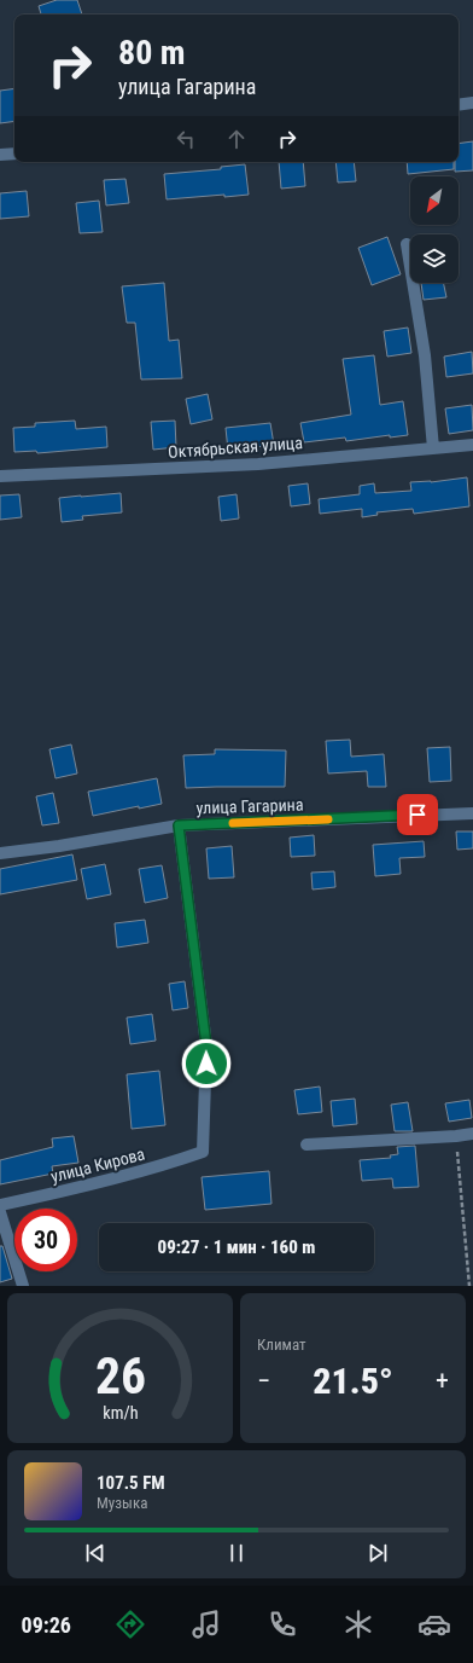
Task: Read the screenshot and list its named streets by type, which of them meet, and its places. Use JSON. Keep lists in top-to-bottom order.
{
  "streets": {
    "street": ["Октябрьская улица", "улица Гагарина", "улица Кирова"]
  },
  "crossings": [
    ["улица Гагарина", "улица Кирова"]
  ],
  "north": "bottom left",
  "page": {
    "turn": ["80 m", "улица Гагарина"],
    "limit": "30",
    "trip": "09:27 · 1 мин · 160 m",
    "tile": "Климат",
    "heat": ["−", "21.5°", "+"],
    "song": ["107.5 FM", "Музыка"],
    "tabs": "09:26",
    "gauge": ["26", "km/h"]
  }
}
